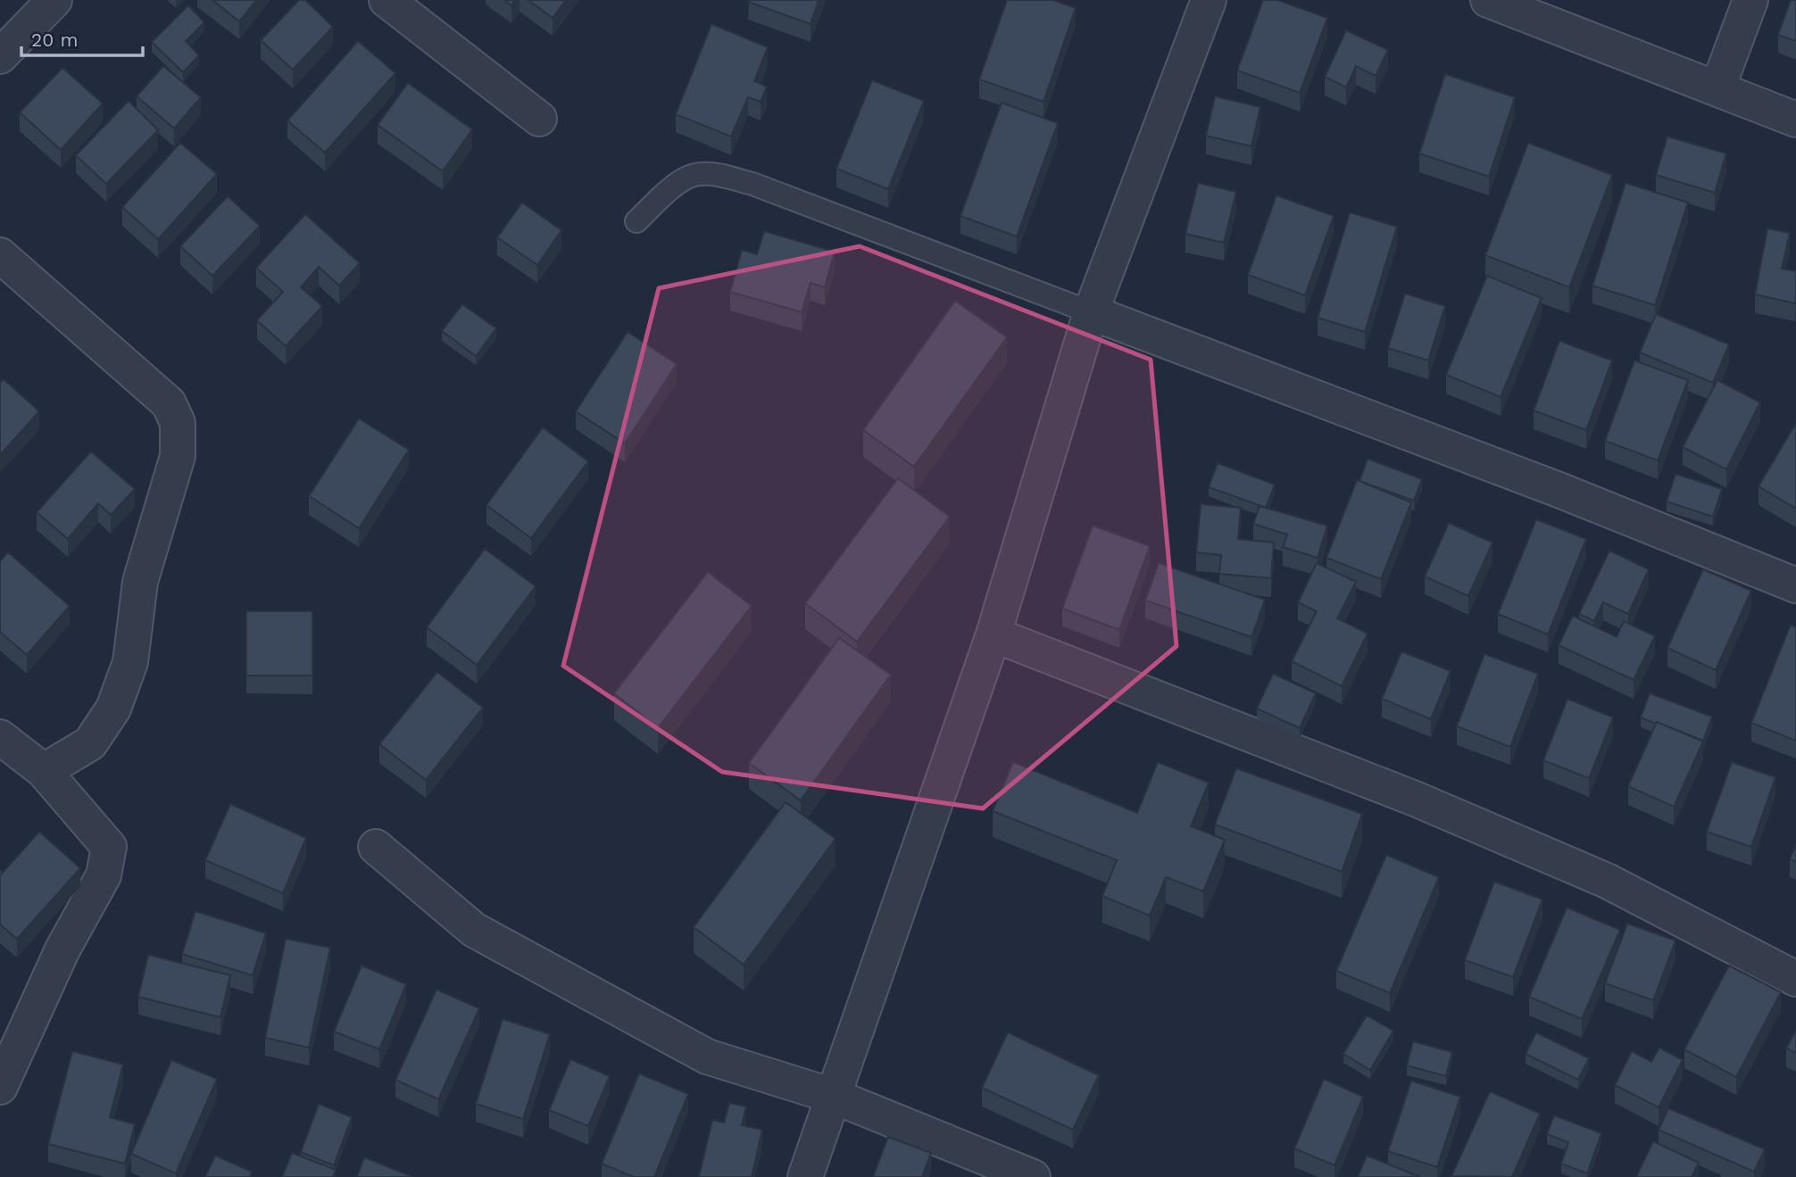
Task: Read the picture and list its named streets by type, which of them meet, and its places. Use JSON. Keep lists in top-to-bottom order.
{
  "scale_bar": "20 m"
}
